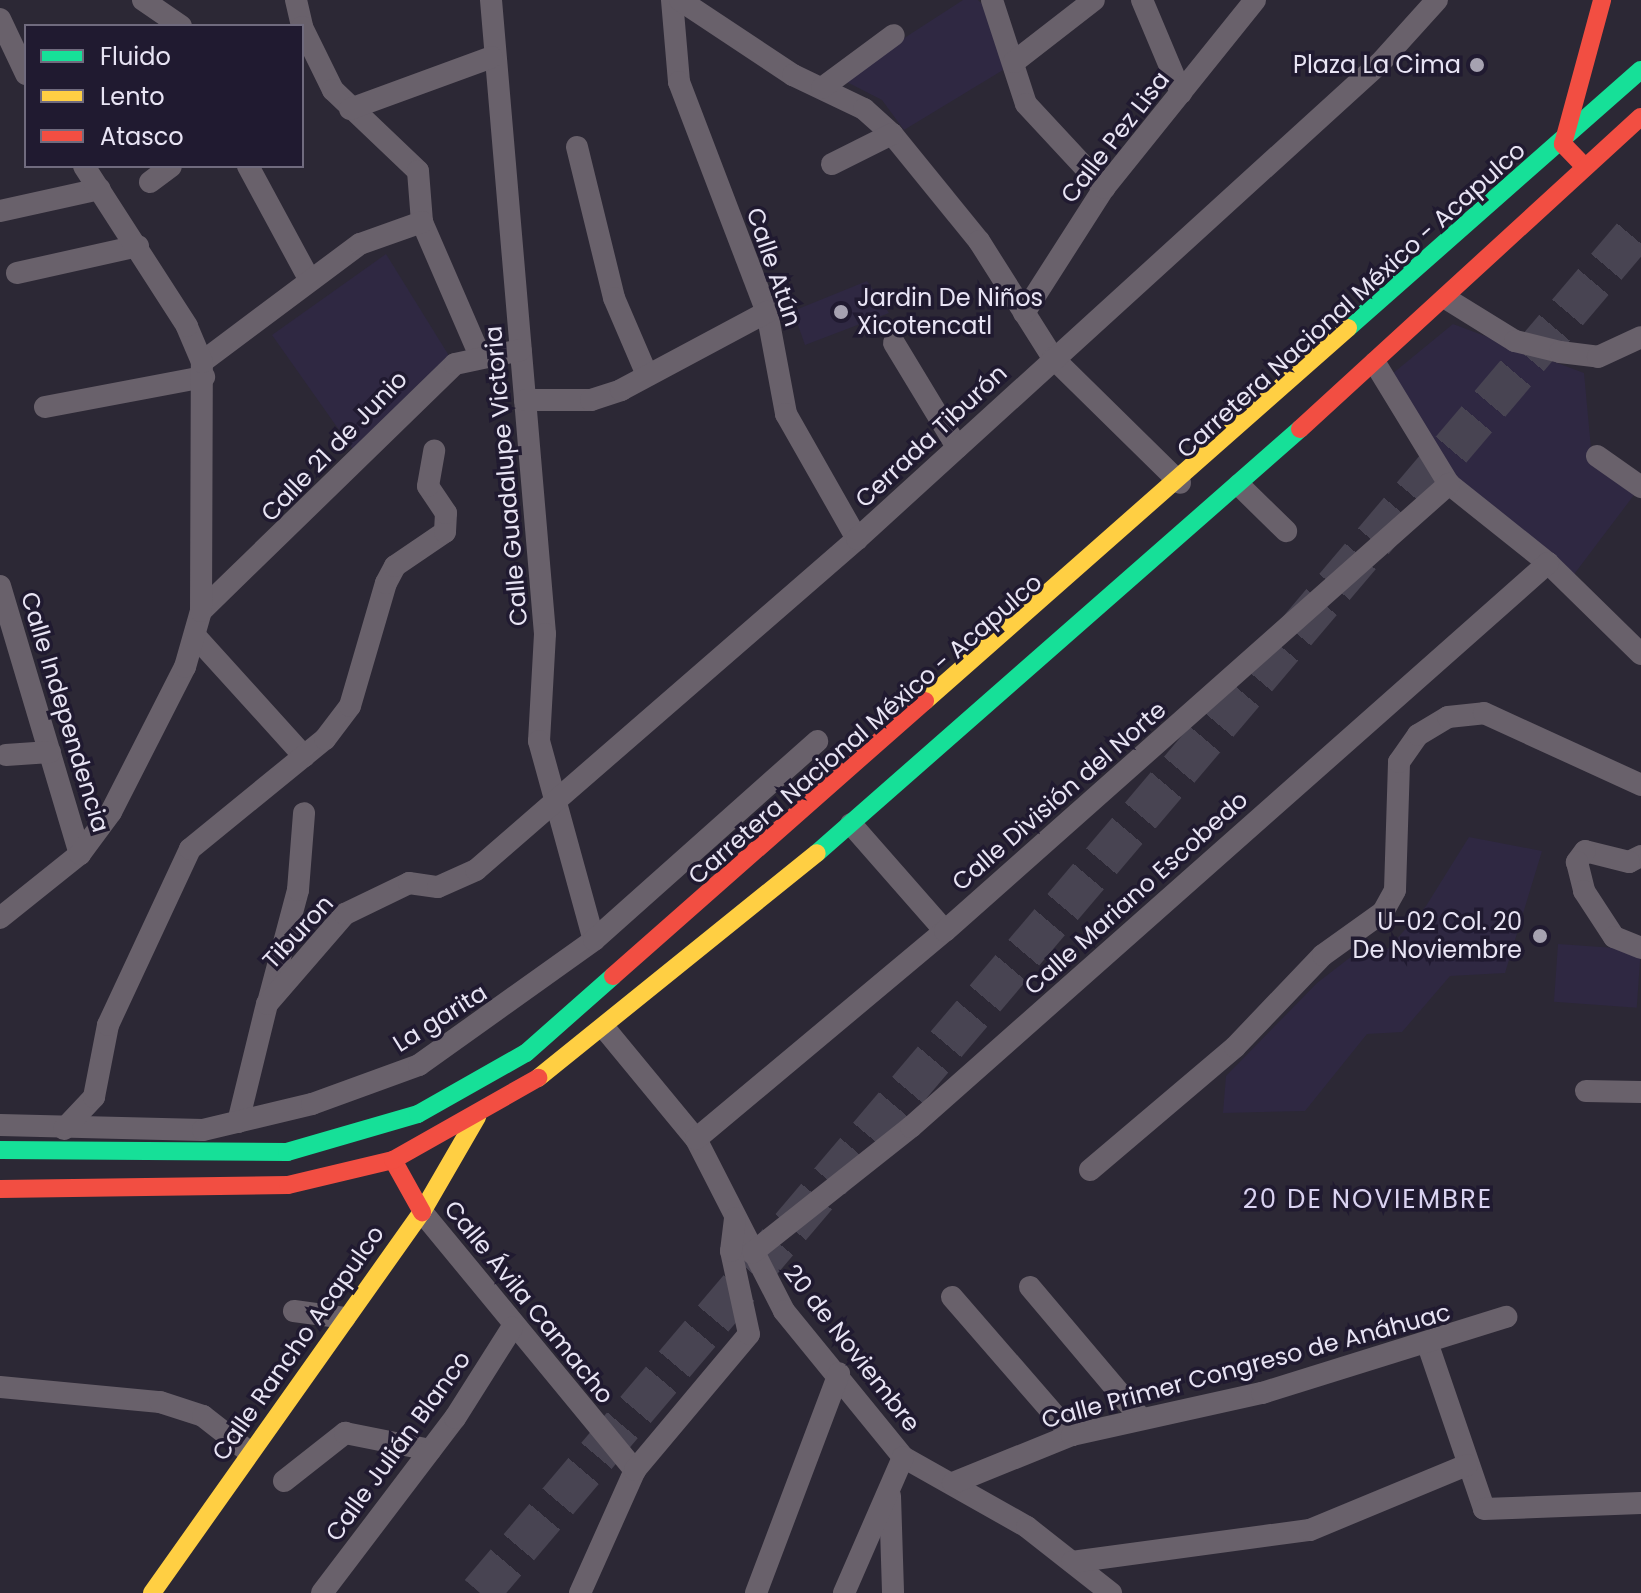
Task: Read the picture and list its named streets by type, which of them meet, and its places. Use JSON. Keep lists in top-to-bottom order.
{
  "streets": {
    "main road": ["Carretera Nacional México - Acapulco", "Calle Ávila Camacho", "Calle Rancho Acapulco"],
    "street": [
      "Calle Pez Lisa",
      "Calle Atún",
      "Cerrada Tiburón",
      "Calle 21 de Junio",
      "Calle Guadalupe Victoria",
      "Calle Independencia",
      "Calle División del Norte",
      "Calle Mariano Escobedo",
      "Tiburon",
      "La garita",
      "20 de Noviembre",
      "Calle Primer Congreso de Anáhuac",
      "Calle Julián Blanco"
    ]
  },
  "crossings": [
    ["Calle Atún", "Cerrada Tiburón"],
    ["Cerrada Tiburón", "Calle Guadalupe Victoria"],
    ["Cerrada Tiburón", "Tiburon"],
    ["Calle 21 de Junio", "Calle Guadalupe Victoria"],
    ["Calle Guadalupe Victoria", "Tiburon"],
    ["Calle Guadalupe Victoria", "La garita"],
    ["Calle División del Norte", "20 de Noviembre"],
    ["Calle Mariano Escobedo", "20 de Noviembre"],
    ["Tiburon", "La garita"],
    ["Calle Ávila Camacho", "Calle Rancho Acapulco"],
    ["Calle Ávila Camacho", "Calle Julián Blanco"]
  ],
  "districts": ["20 DE NOVIEMBRE"],
  "places": ["Plaza La Cima", "Jardin De Niños Xicotencatl", "U-02 Col. 20 De Noviembre"],
  "legend": ["Fluido", "Lento", "Atasco"]
}
